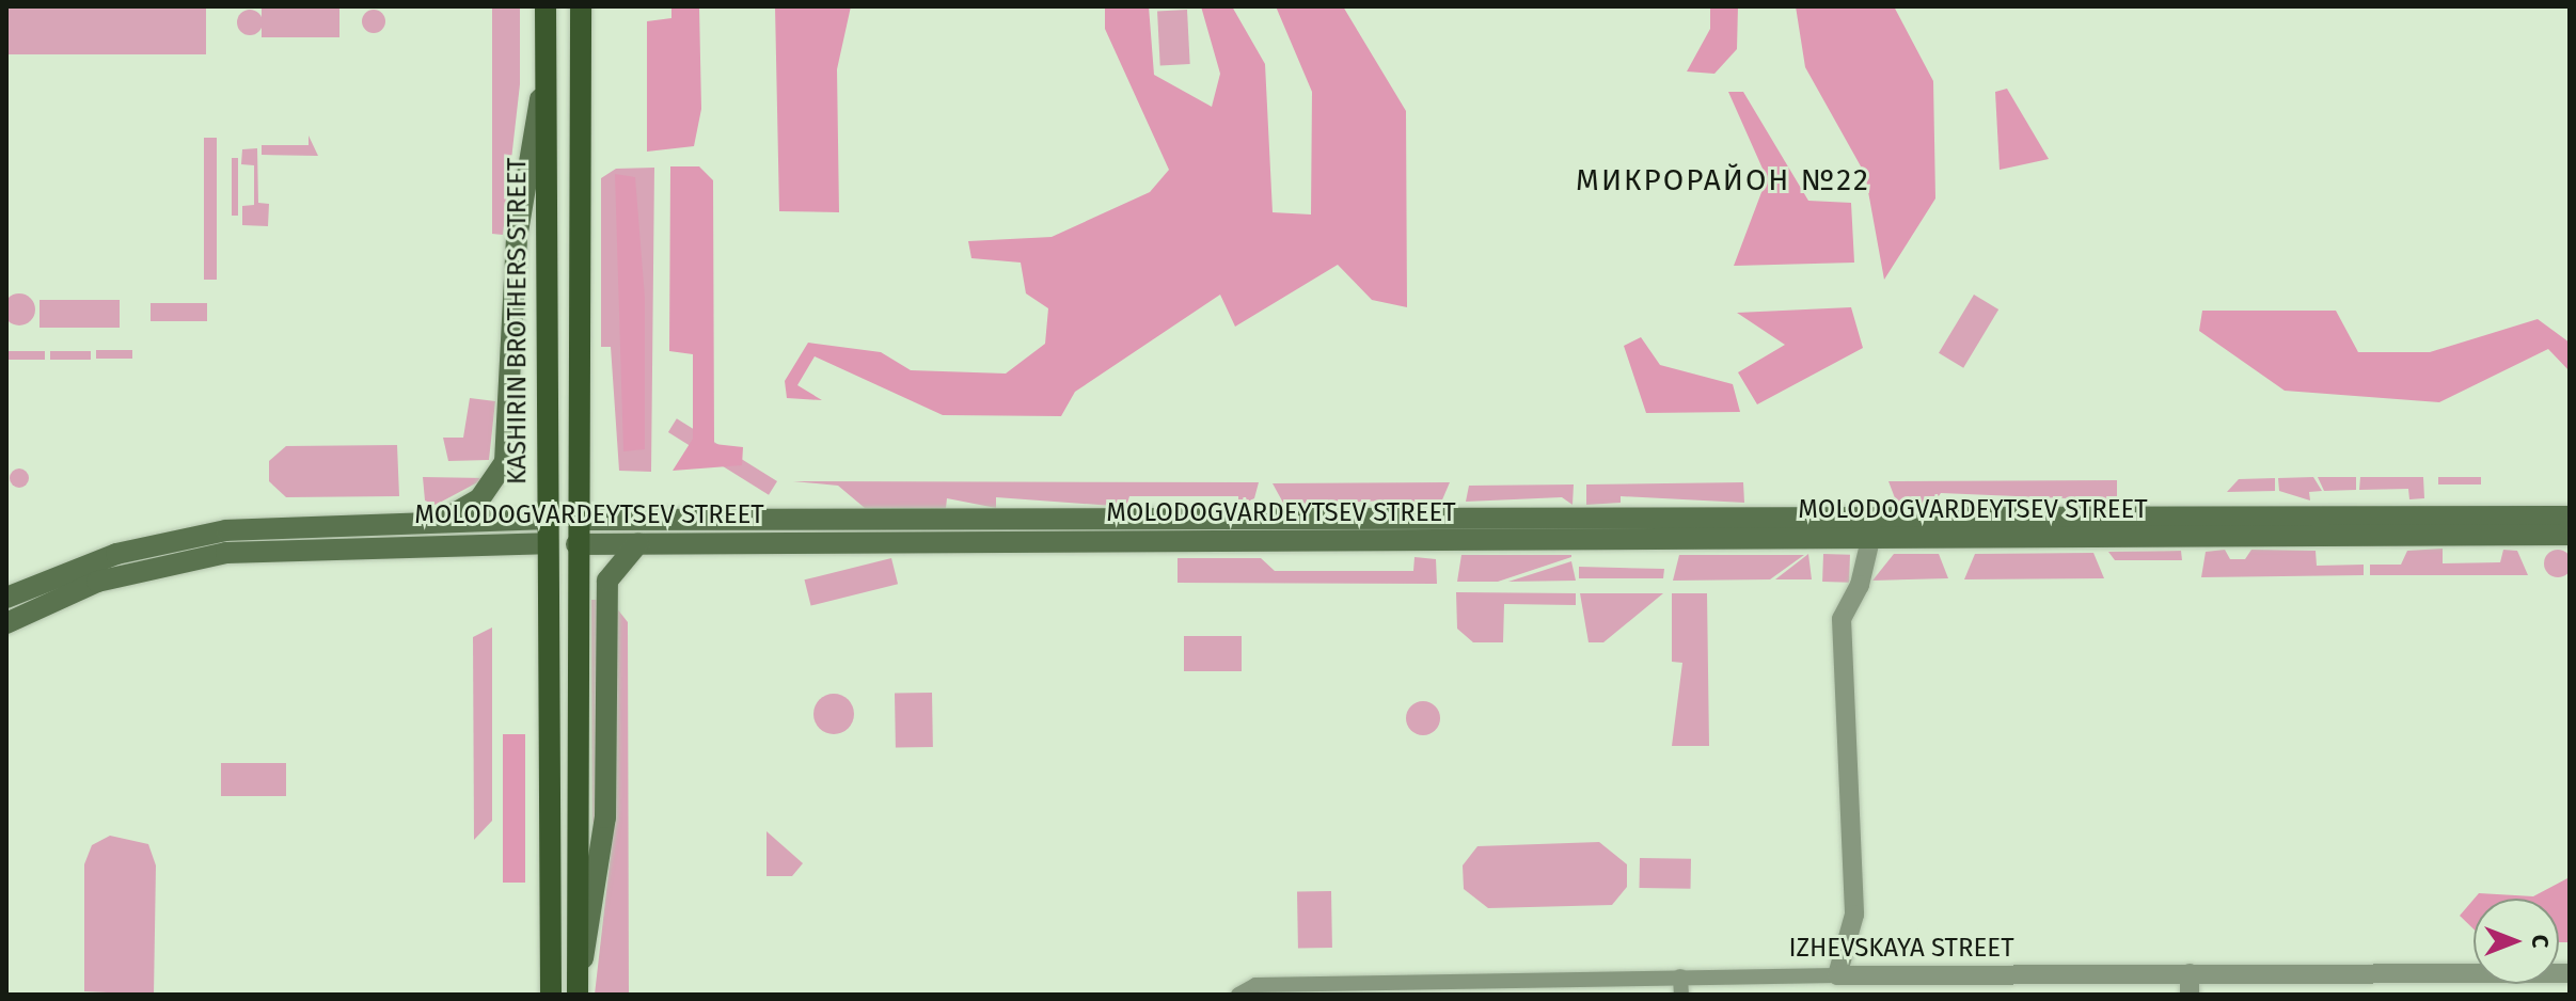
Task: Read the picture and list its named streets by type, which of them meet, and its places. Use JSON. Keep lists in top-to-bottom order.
{
  "streets": {
    "main road": ["KASHIRIN BROTHERS STREET", "MOLODOGVARDEYTSEV STREET"],
    "street": ["IZHEVSKAYA STREET"]
  },
  "crossings": [
    ["KASHIRIN BROTHERS STREET", "MOLODOGVARDEYTSEV STREET"]
  ],
  "districts": ["МИКРОРАЙОН №22"],
  "north": "right"
}
